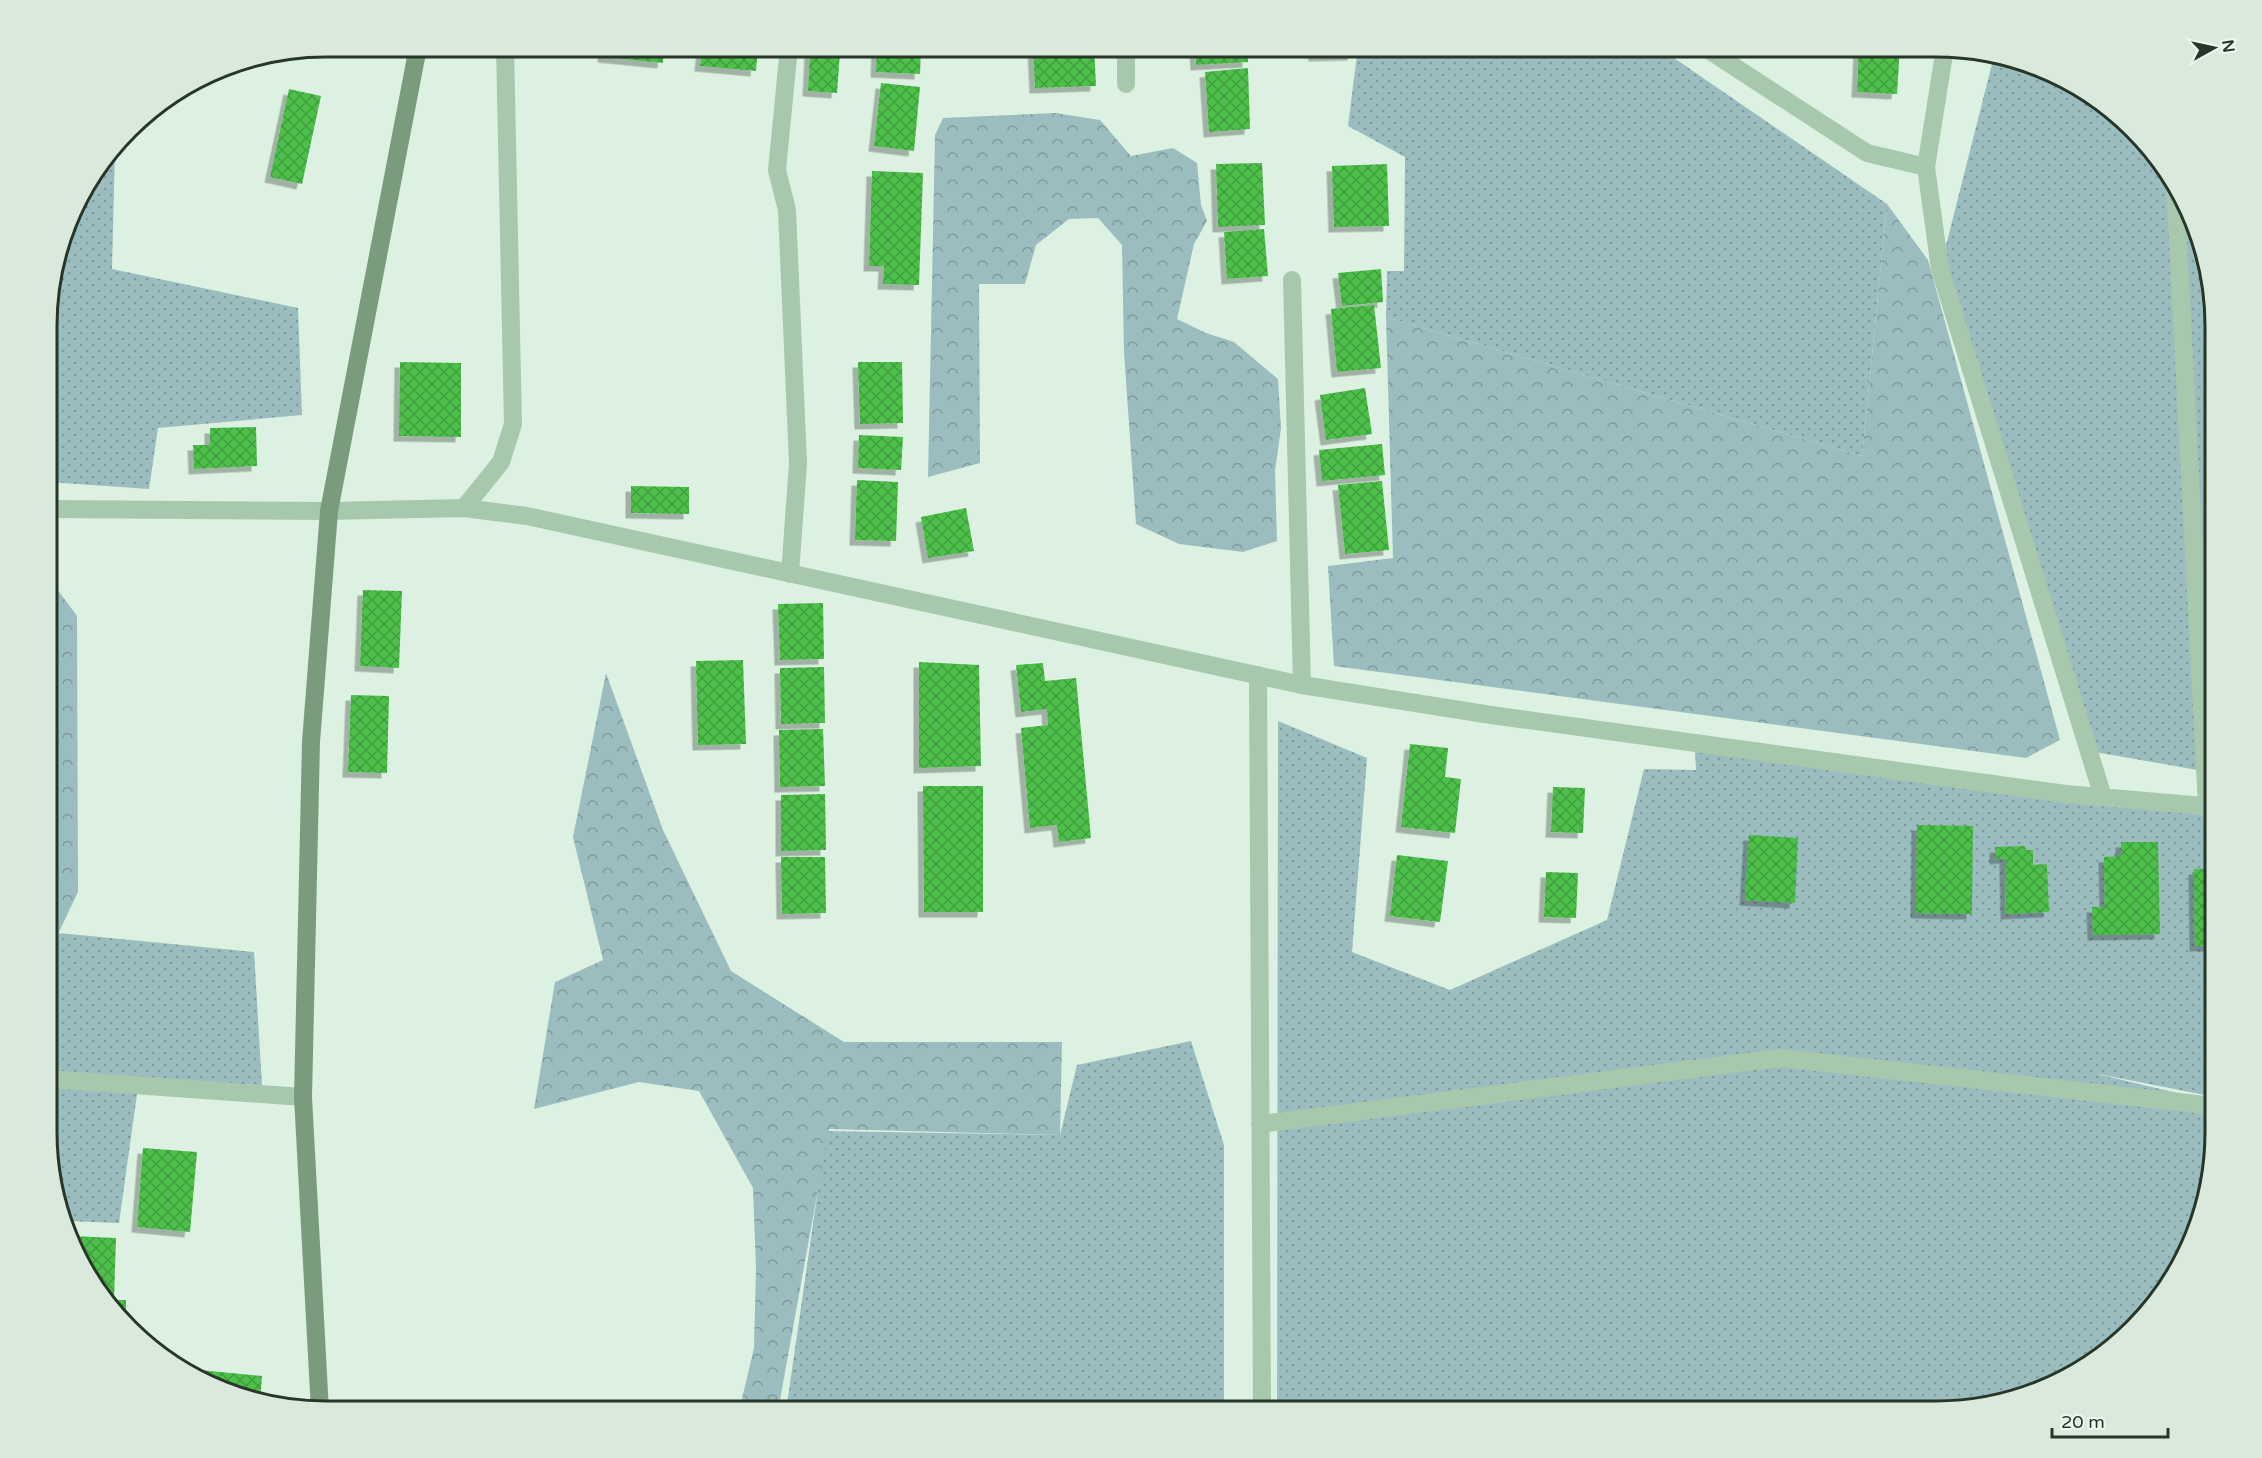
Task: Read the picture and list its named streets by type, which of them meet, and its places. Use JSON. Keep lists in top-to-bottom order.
{
  "scale_bar": "20 m",
  "north": "right"
}
